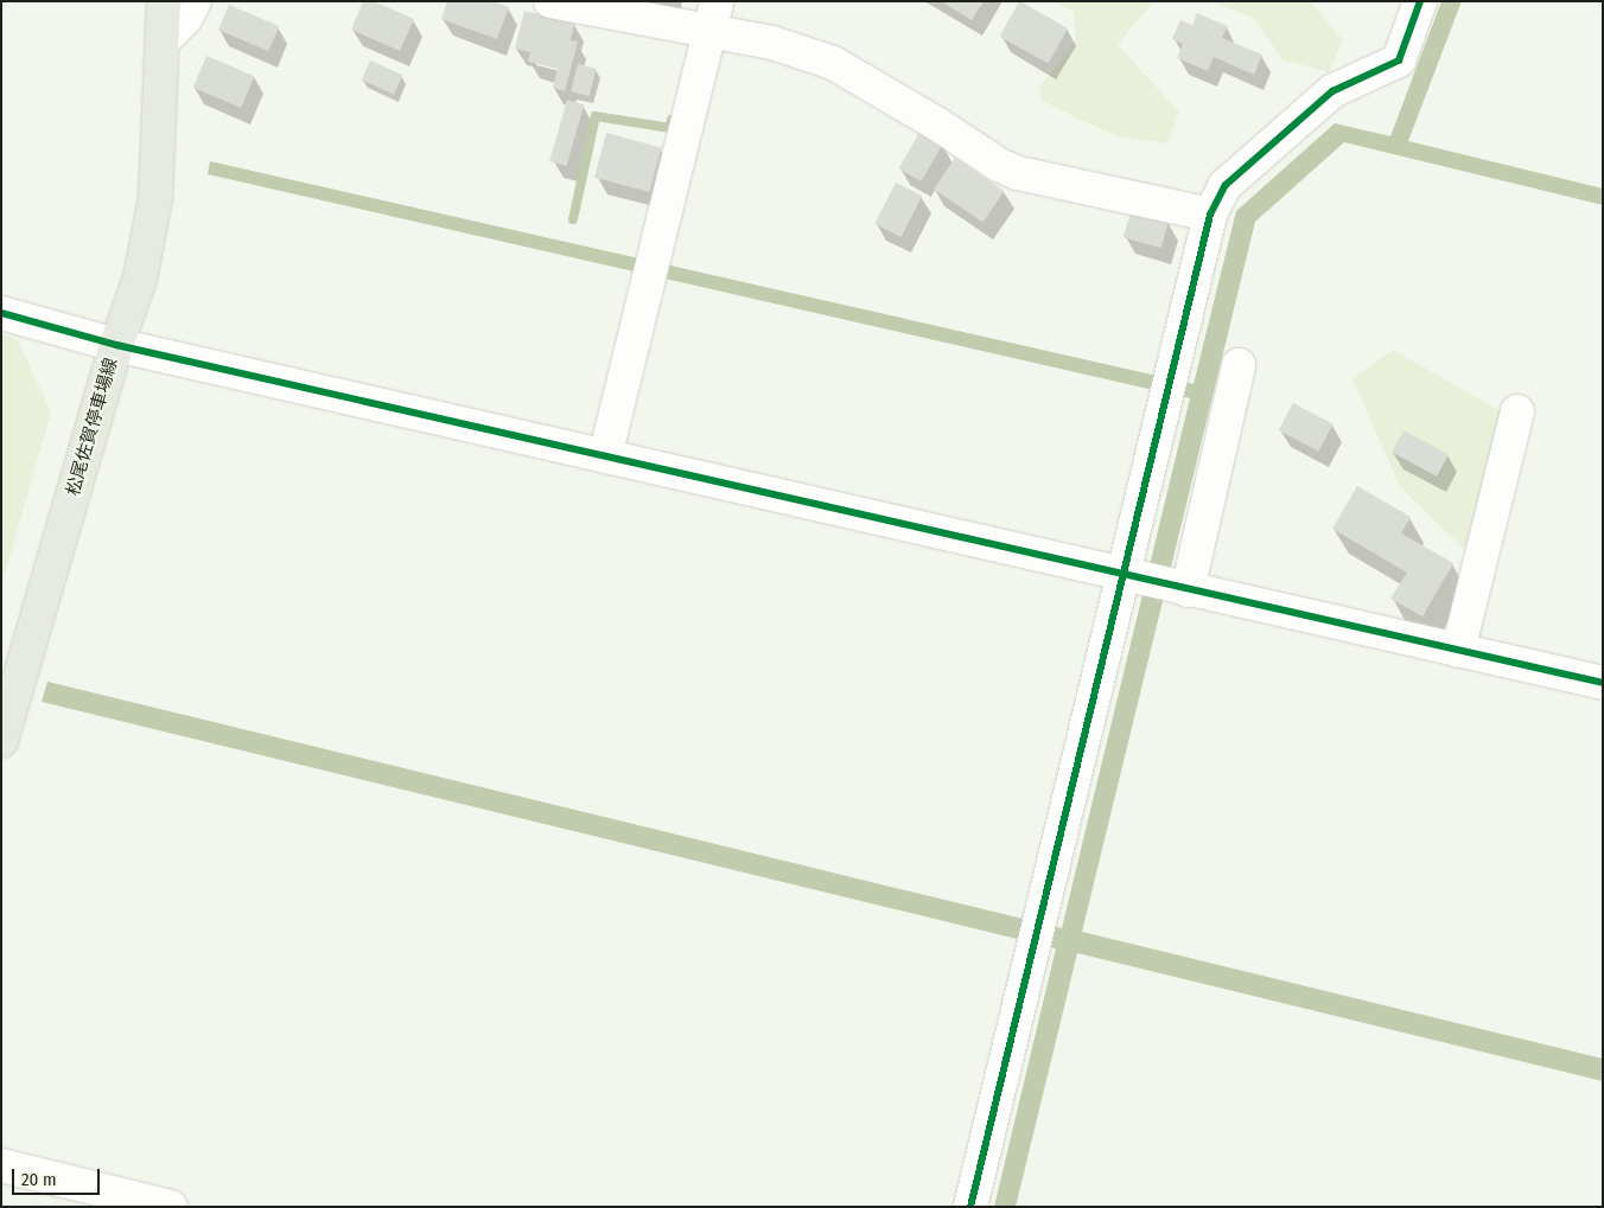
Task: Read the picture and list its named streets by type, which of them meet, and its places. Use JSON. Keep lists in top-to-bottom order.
{
  "streets": {
    "main road": ["松尾佐賀停車場線"]
  },
  "scale_bar": "20 m"
}
